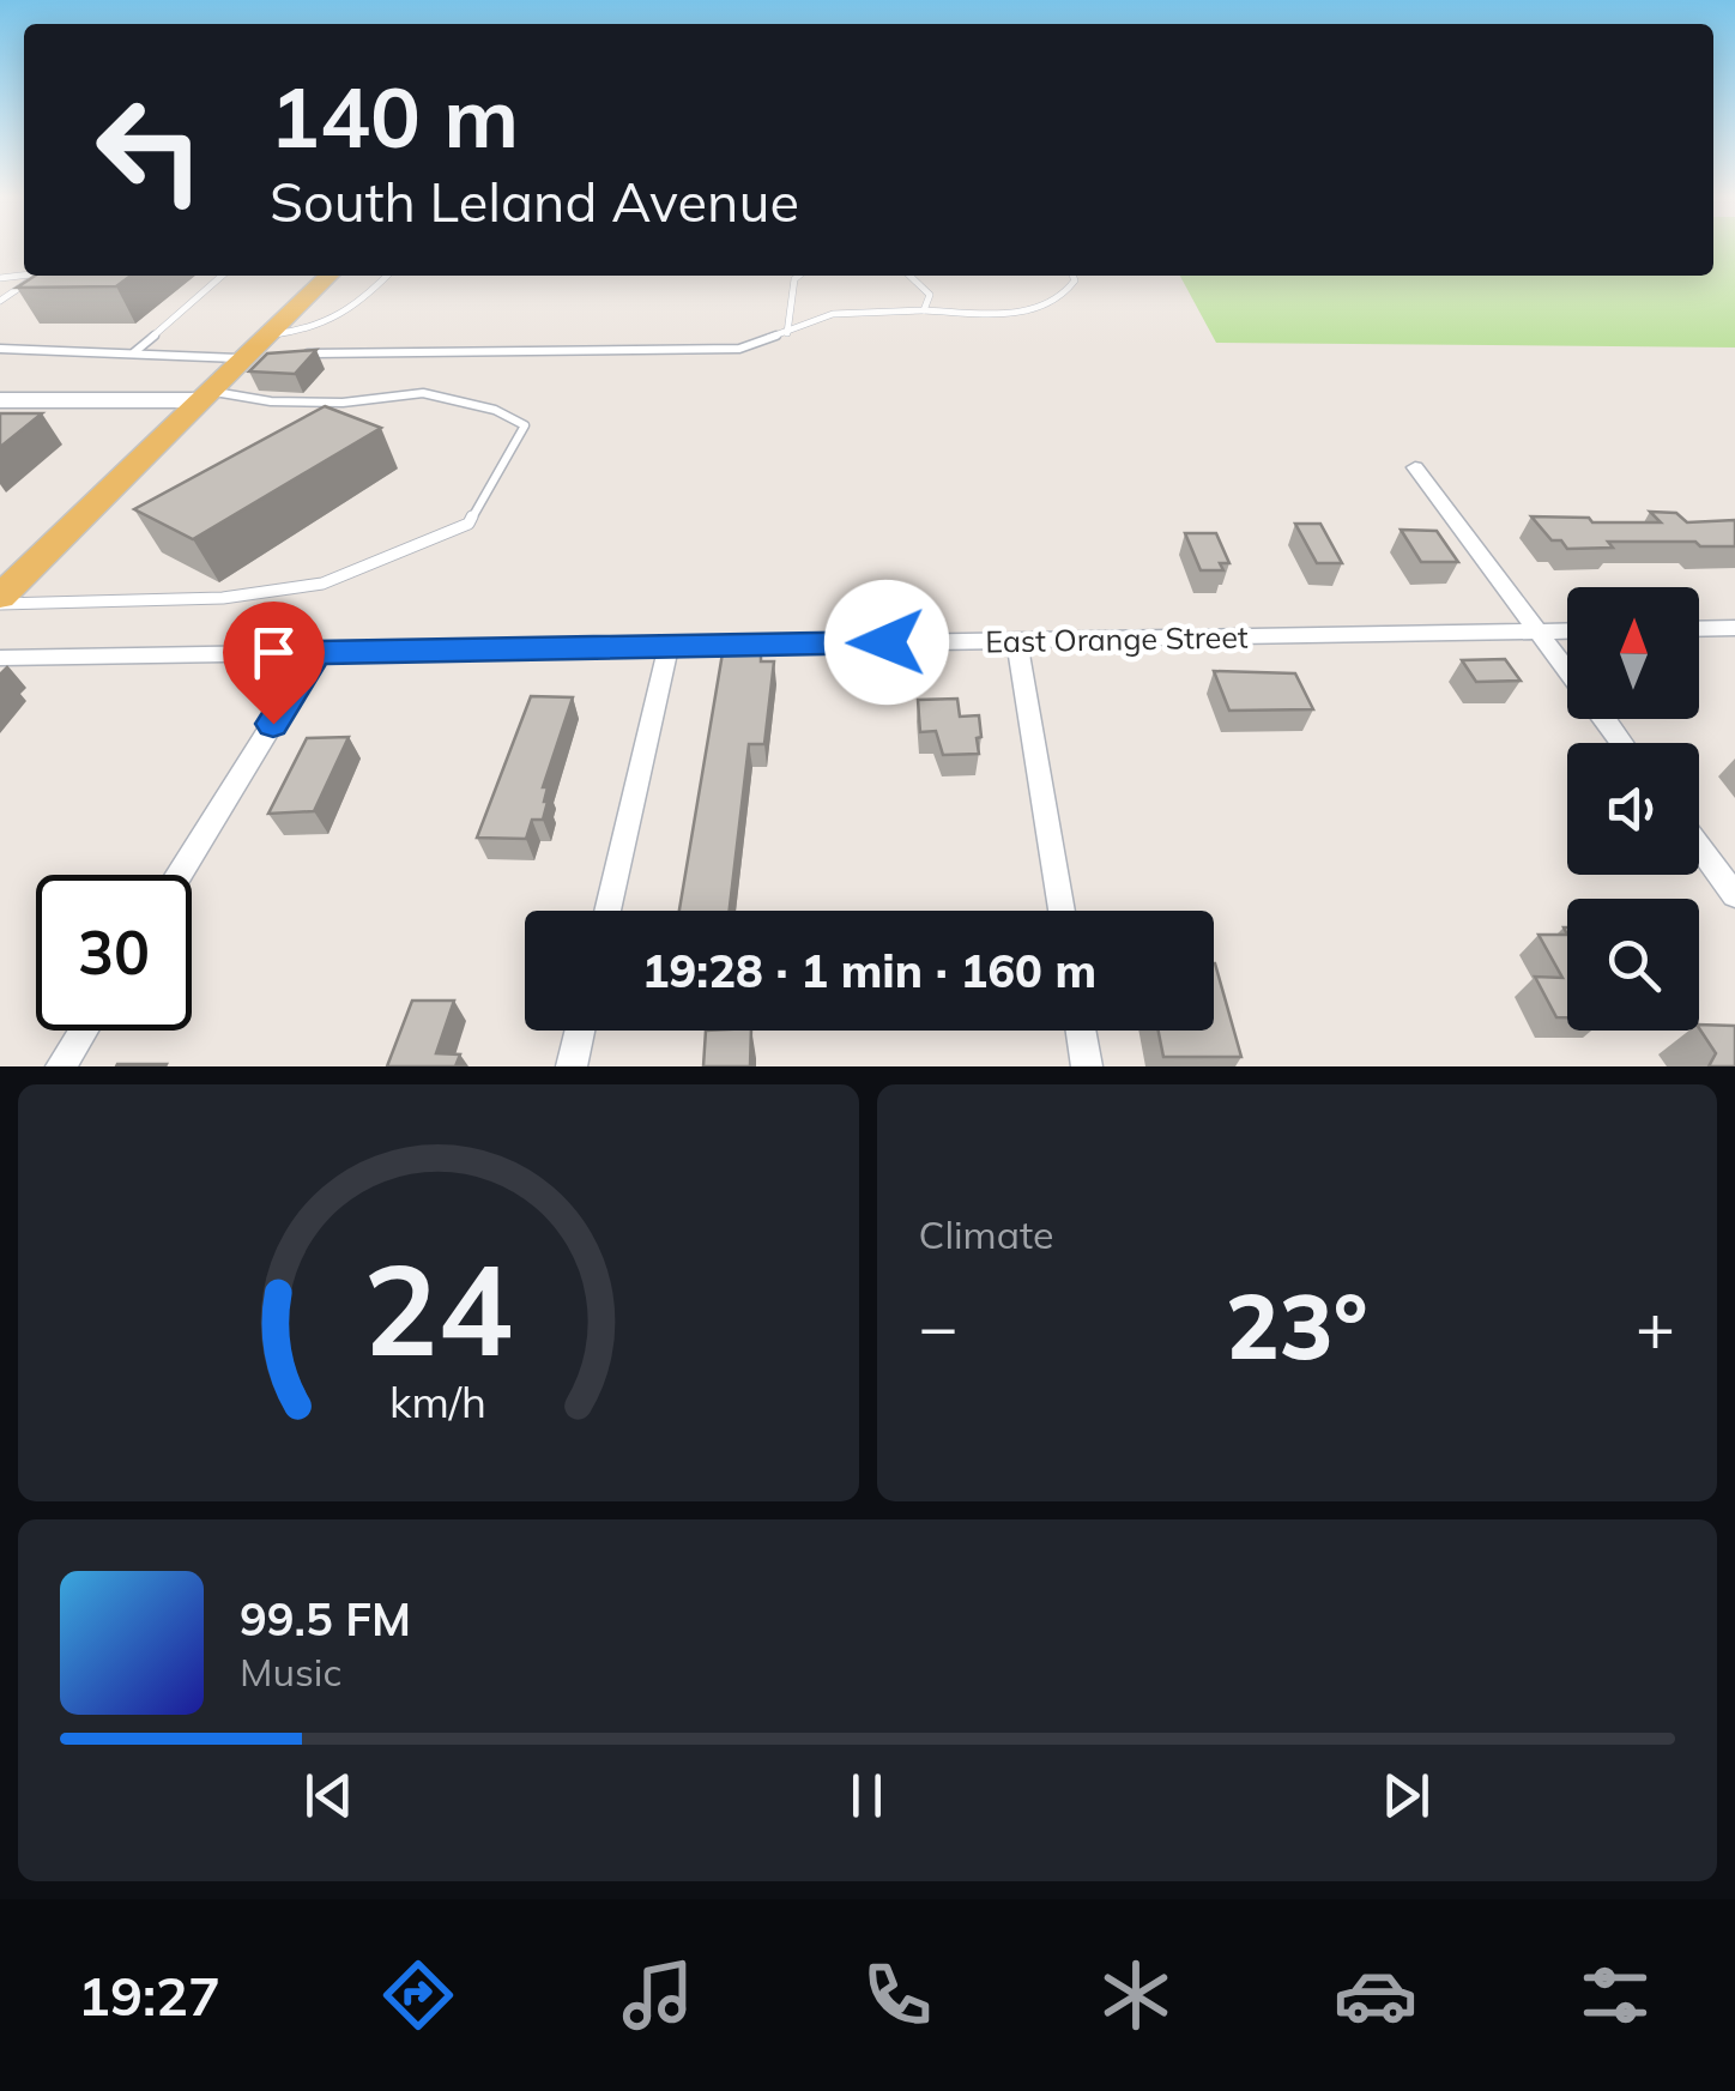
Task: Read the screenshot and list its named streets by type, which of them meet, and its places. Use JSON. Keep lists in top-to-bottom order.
{
  "streets": {
    "street": ["East Orange Street"]
  },
  "north": "top",
  "page": {
    "turn": ["140 m", "South Leland Avenue"],
    "limit": "30",
    "trip": "19:28 · 1 min · 160 m",
    "tile": "Climate",
    "heat": ["−", "23°", "+"],
    "song": ["99.5 FM", "Music"],
    "tabs": "19:27",
    "gauge": ["24", "km/h"]
  }
}
